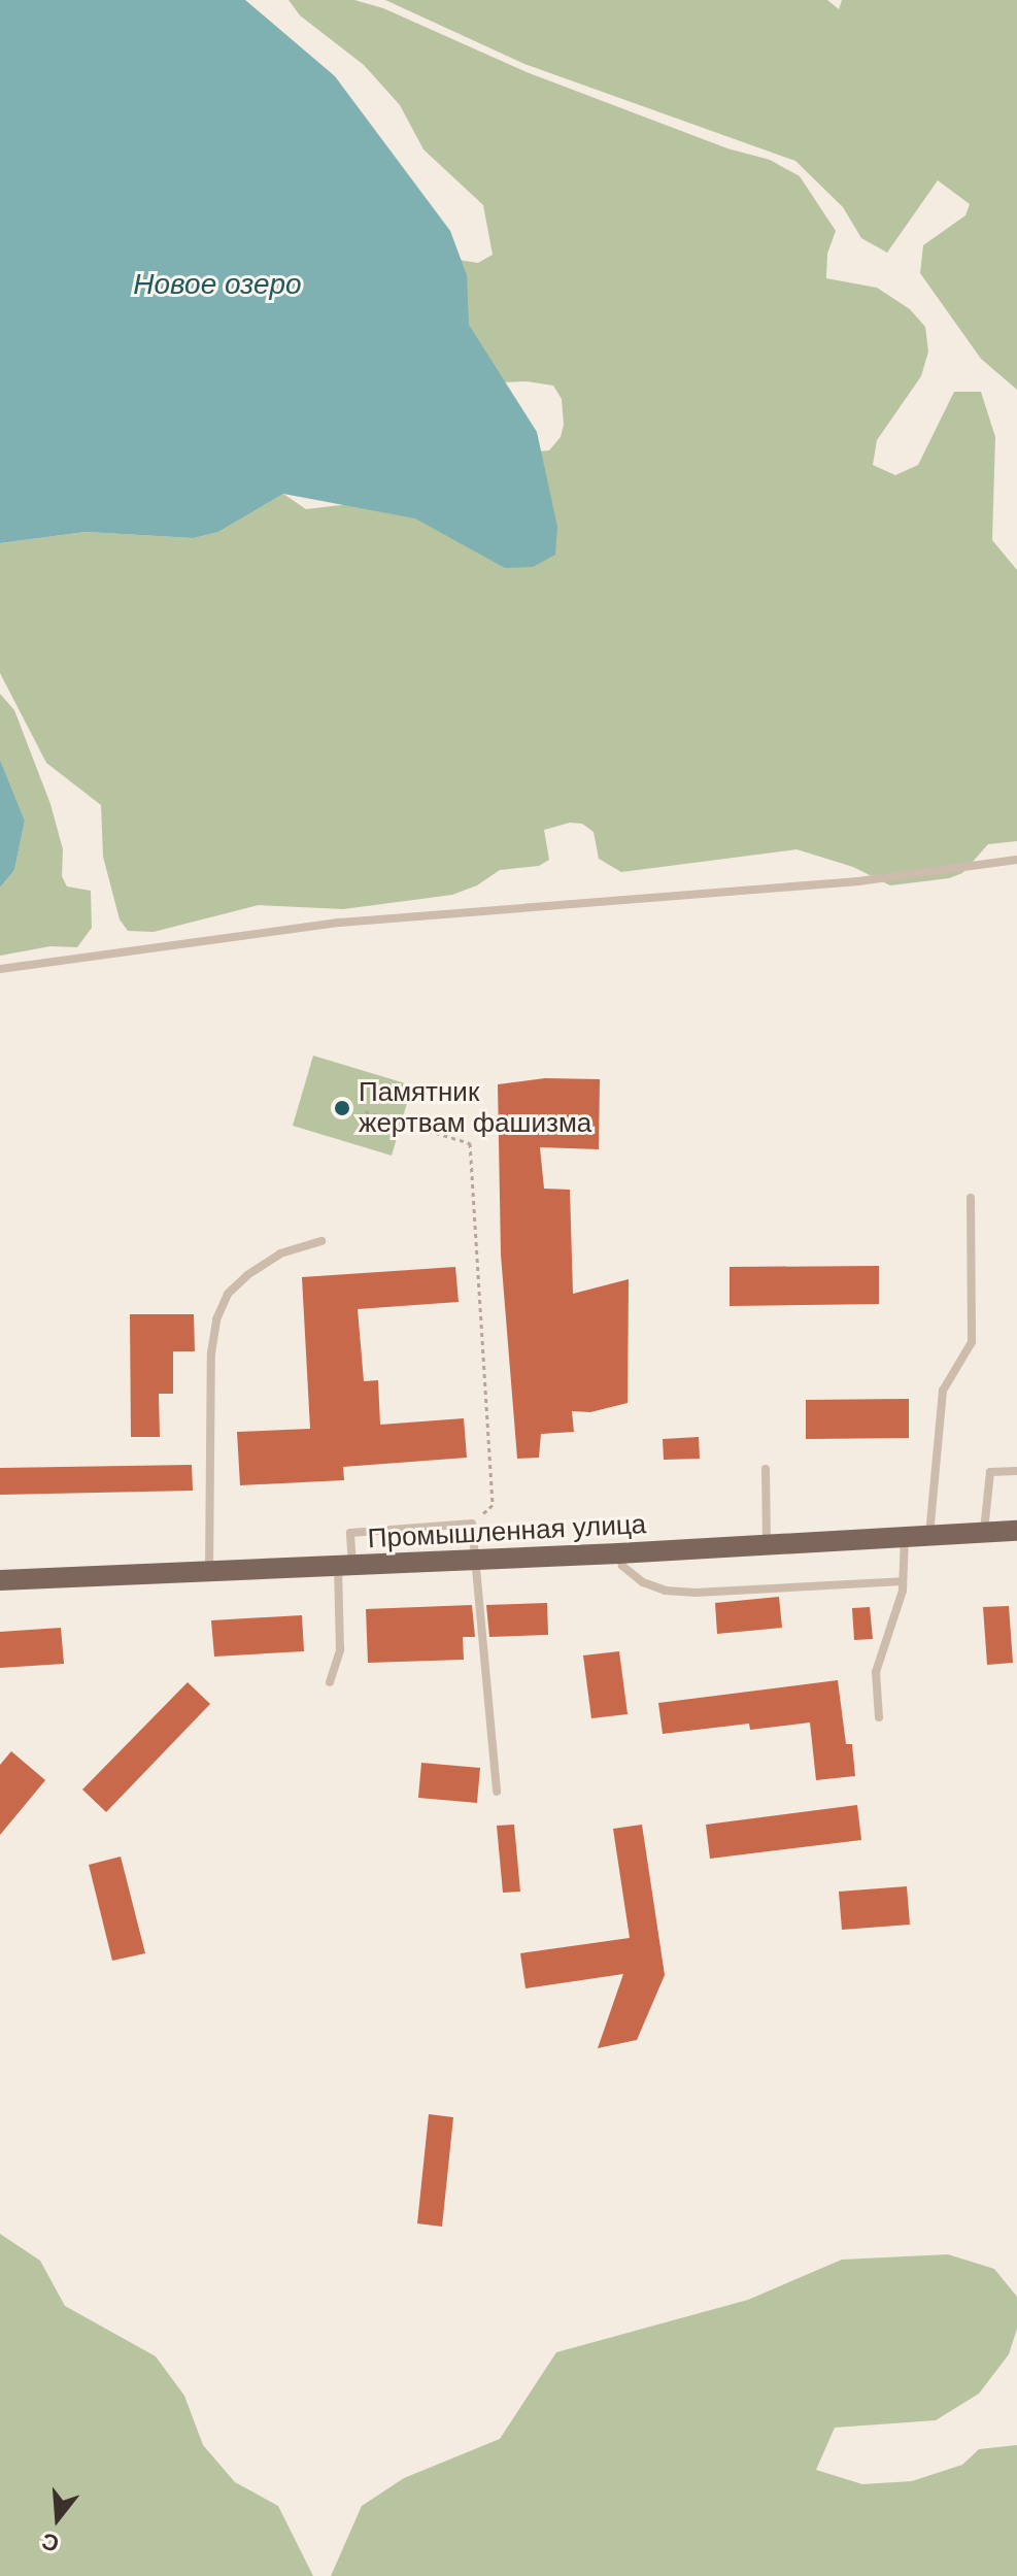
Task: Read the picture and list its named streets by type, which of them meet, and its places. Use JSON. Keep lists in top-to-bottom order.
{
  "streets": {
    "main road": ["Промышленная улица"]
  },
  "water": ["Новое озеро"],
  "places": ["Памятник жертвам фашизма"],
  "north": "bottom"
}
